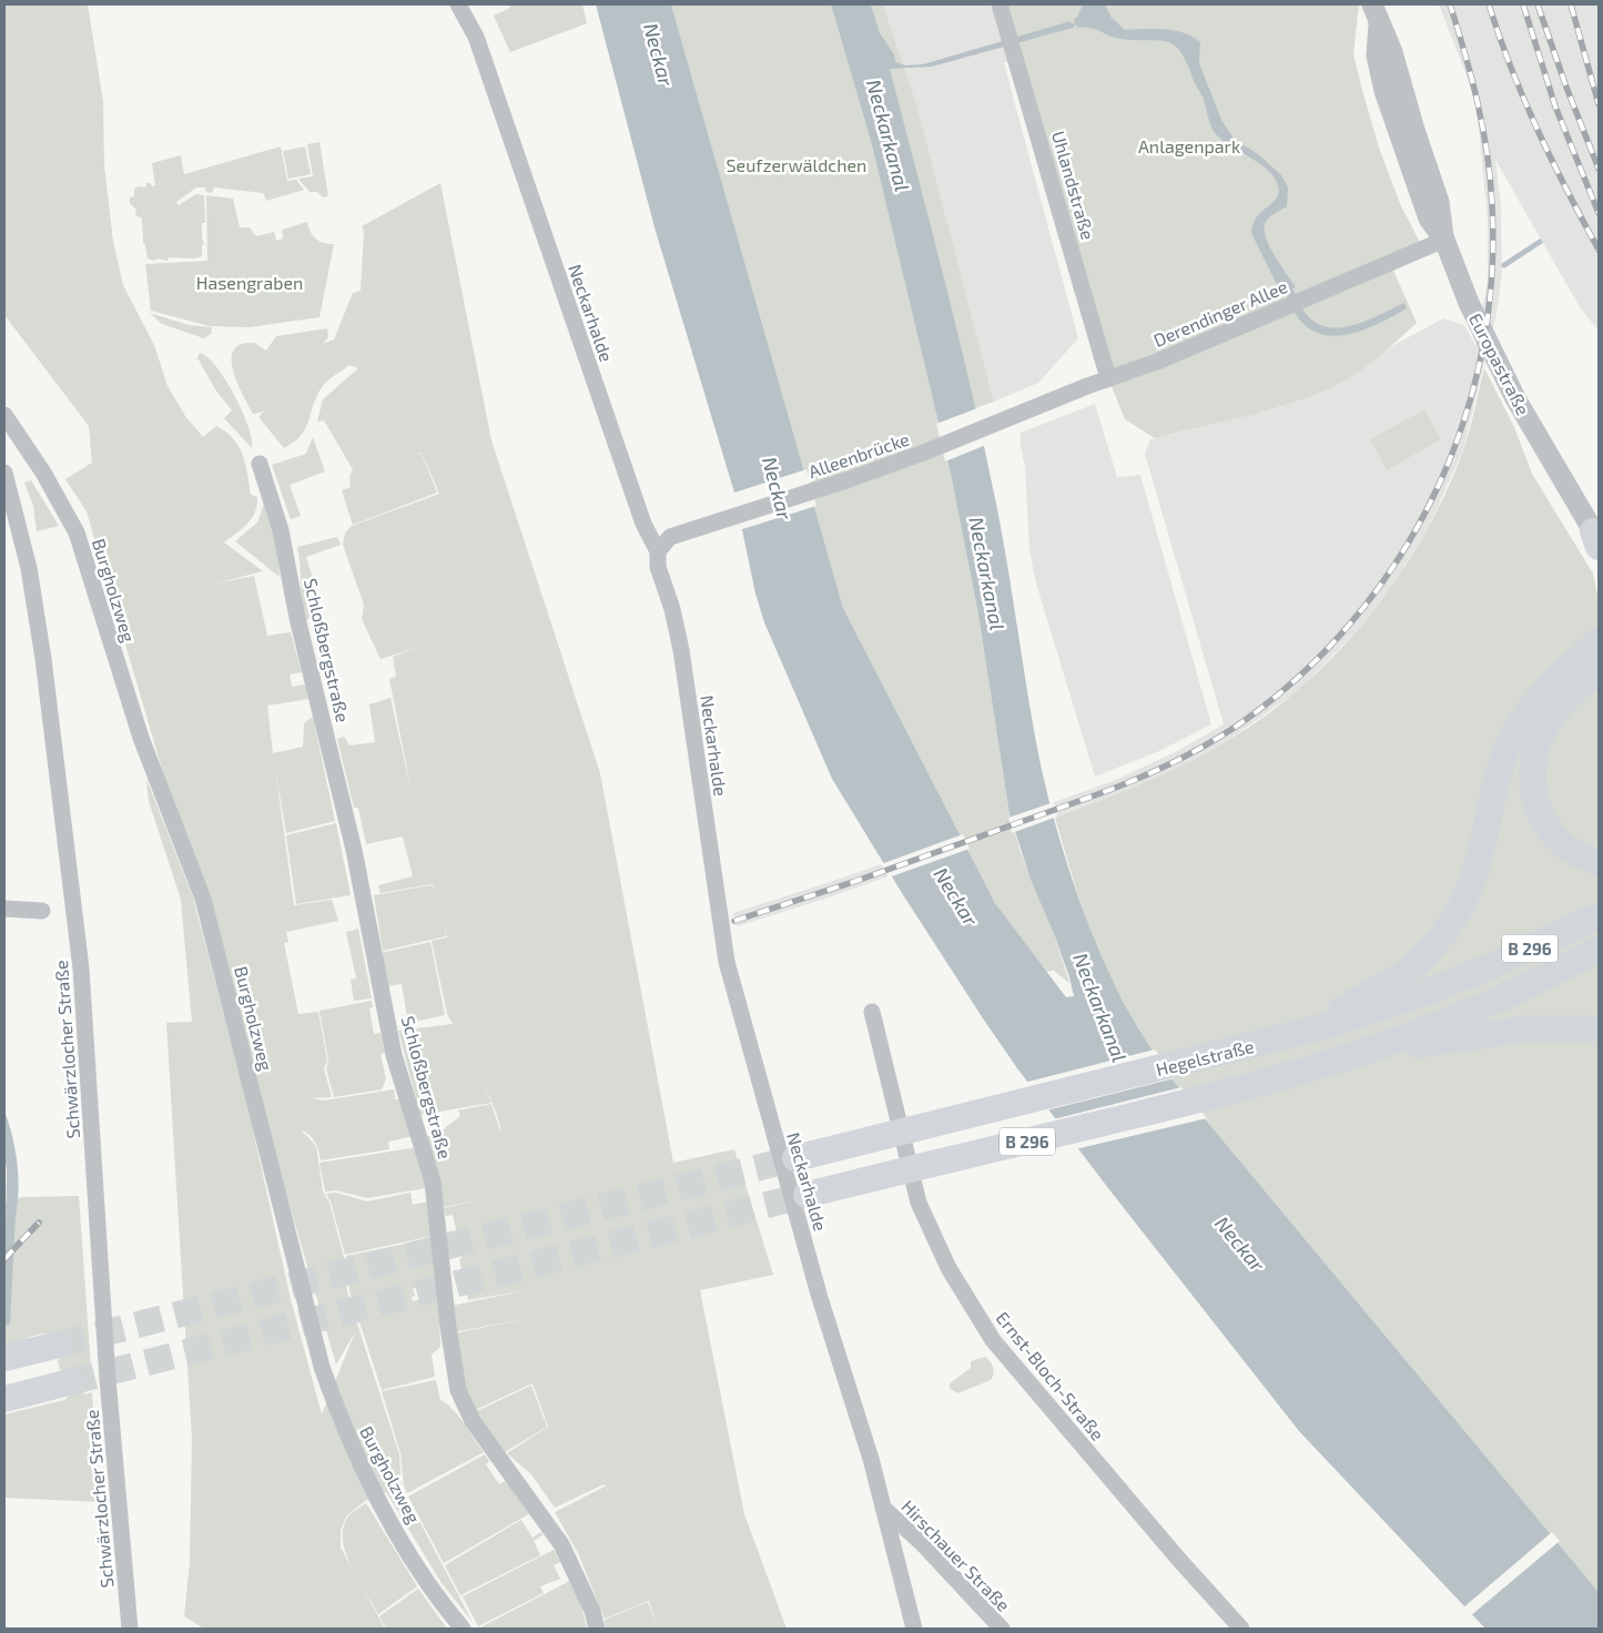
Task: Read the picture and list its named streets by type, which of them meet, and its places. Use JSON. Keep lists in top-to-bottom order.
{
  "streets": {
    "main road": ["B 296", "Hegelstraße"],
    "street": [
      "Uhlandstraße",
      "Neckarhalde",
      "Derendinger Allee",
      "Europastraße",
      "Alleenbrücke",
      "Burgholzweg",
      "Schloßbergstraße",
      "Schwärzlocher Straße",
      "Ernst-Bloch-Straße",
      "Hirschauer Straße"
    ]
  },
  "crossings": [
    ["Uhlandstraße", "Derendinger Allee"],
    ["Neckarhalde", "Alleenbrücke"],
    ["Neckarhalde", "Hirschauer Straße"],
    ["Derendinger Allee", "Europastraße"],
    ["Derendinger Allee", "Alleenbrücke"]
  ],
  "water": ["Neckar", "Neckarkanal"],
  "parks": ["Anlagenpark", "Seufzerwäldchen", "Hasengraben"]
}
